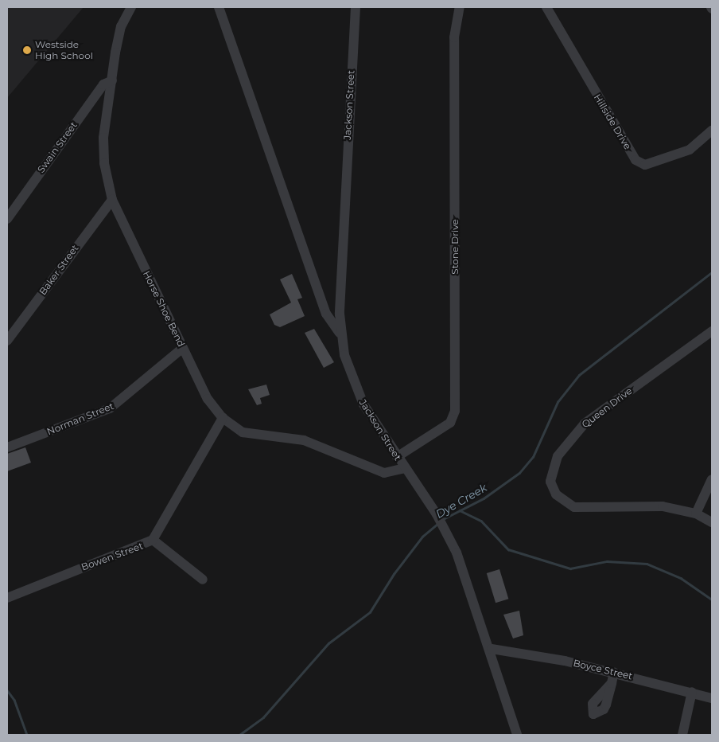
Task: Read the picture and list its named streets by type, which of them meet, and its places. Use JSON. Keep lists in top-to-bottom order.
{
  "streets": {
    "street": [
      "Jackson Street",
      "Hillside Drive",
      "Swain Street",
      "Stone Drive",
      "Baker Street",
      "Horse Shoe Bend",
      "Queen Drive",
      "Norman Street",
      "Bowen Street",
      "Boyce Street"
    ]
  },
  "crossings": [
    ["Jackson Street", "Stone Drive"],
    ["Jackson Street", "Horse Shoe Bend"],
    ["Jackson Street", "Boyce Street"],
    ["Swain Street", "Horse Shoe Bend"],
    ["Baker Street", "Horse Shoe Bend"],
    ["Horse Shoe Bend", "Norman Street"],
    ["Horse Shoe Bend", "Bowen Street"]
  ],
  "water": ["Dye Creek"],
  "places": ["Westside High School"]
}
